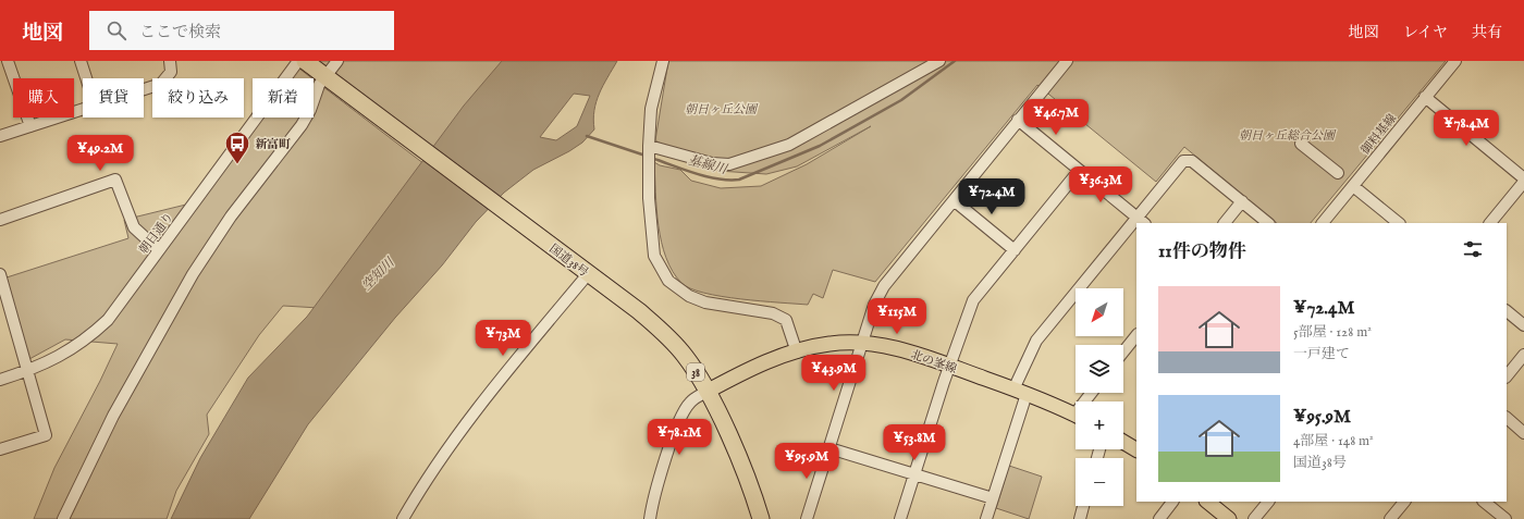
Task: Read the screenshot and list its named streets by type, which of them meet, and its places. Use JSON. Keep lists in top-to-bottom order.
{
  "streets": {
    "highway": ["国道38号", "38"],
    "main road": ["北の峯線"],
    "street": ["御料基線", "朝日通り"]
  },
  "crossings": [
    ["国道38号", "北の峯線"]
  ],
  "water": ["基線川", "空知川"],
  "parks": ["朝日ヶ丘公園", "朝日ヶ丘総合公園"],
  "places": {
    "bus stop": ["新富町"]
  },
  "north": "bottom left",
  "page": {
    "header": "地図",
    "search": "ここで検索",
    "nav": ["地図", "レイヤ", "共有"],
    "chip": [
      "購入",
      "賃貸",
      "絞り込み",
      "新着"
    ],
    "price": [
      "¥46.7M",
      "¥78.4M",
      "¥49.2M",
      "¥36.3M",
      "¥72.4M",
      "¥115M",
      "¥73M",
      "¥43.9M",
      "¥78.1M",
      "¥53.8M",
      "¥95.9M"
    ],
    "heading": "11件の物件",
    "list": [
      {
        "name": "¥72.4M",
        "note": "5部屋 · 128 m² · 一戸建て"
      },
      {
        "name": "¥95.9M",
        "note": "4部屋 · 148 m² · 国道38号"
      }
    ],
    "map_buttons": ["+", "−"]
  }
}
